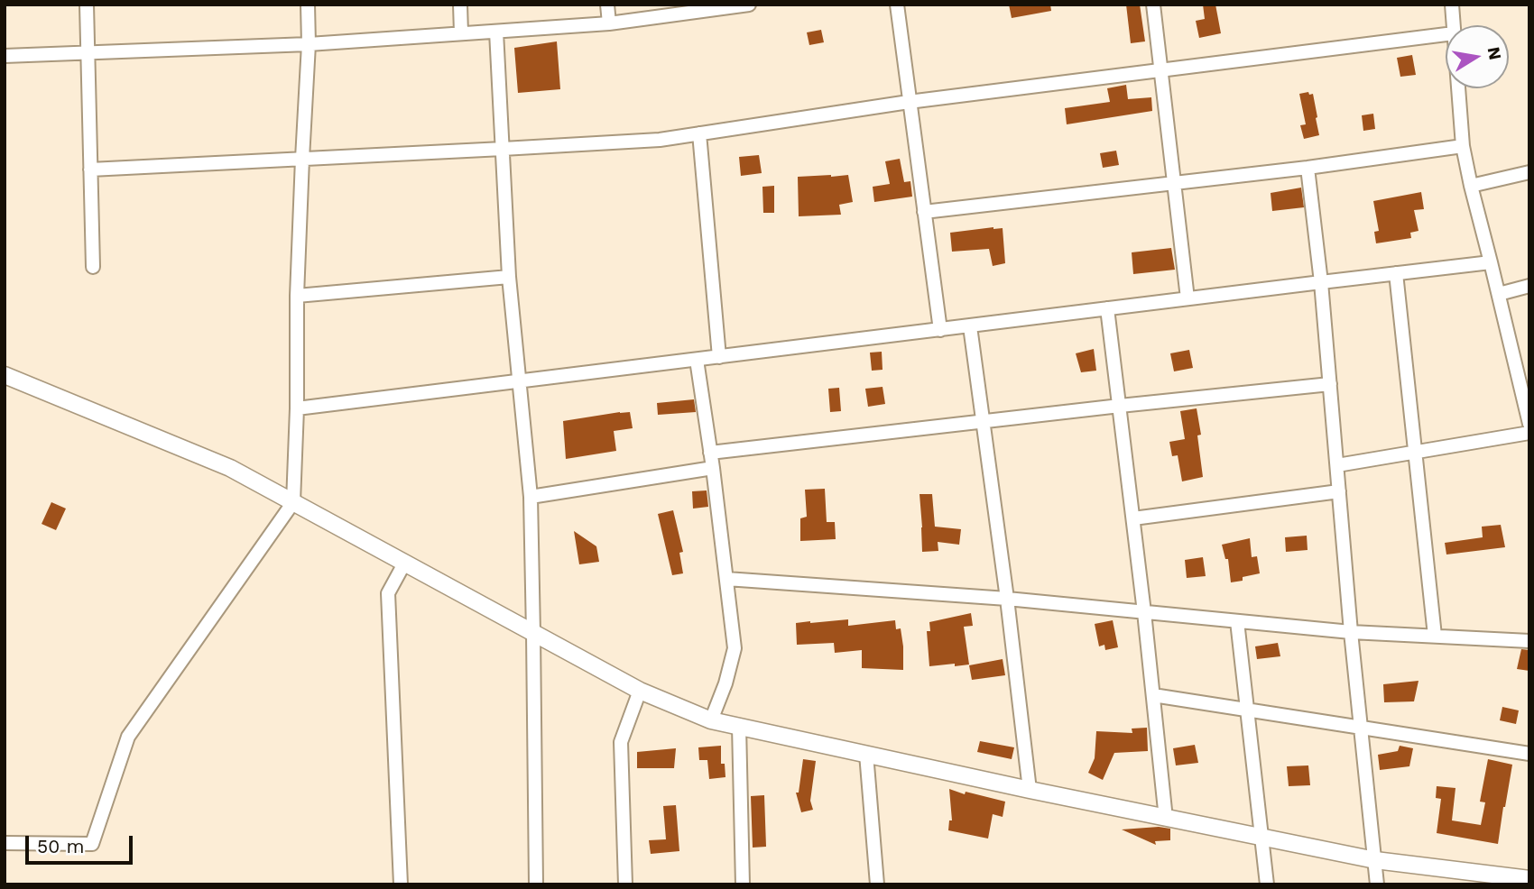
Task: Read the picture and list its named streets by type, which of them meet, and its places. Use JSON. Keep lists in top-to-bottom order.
{
  "scale_bar": "50 m",
  "north": "right"
}
